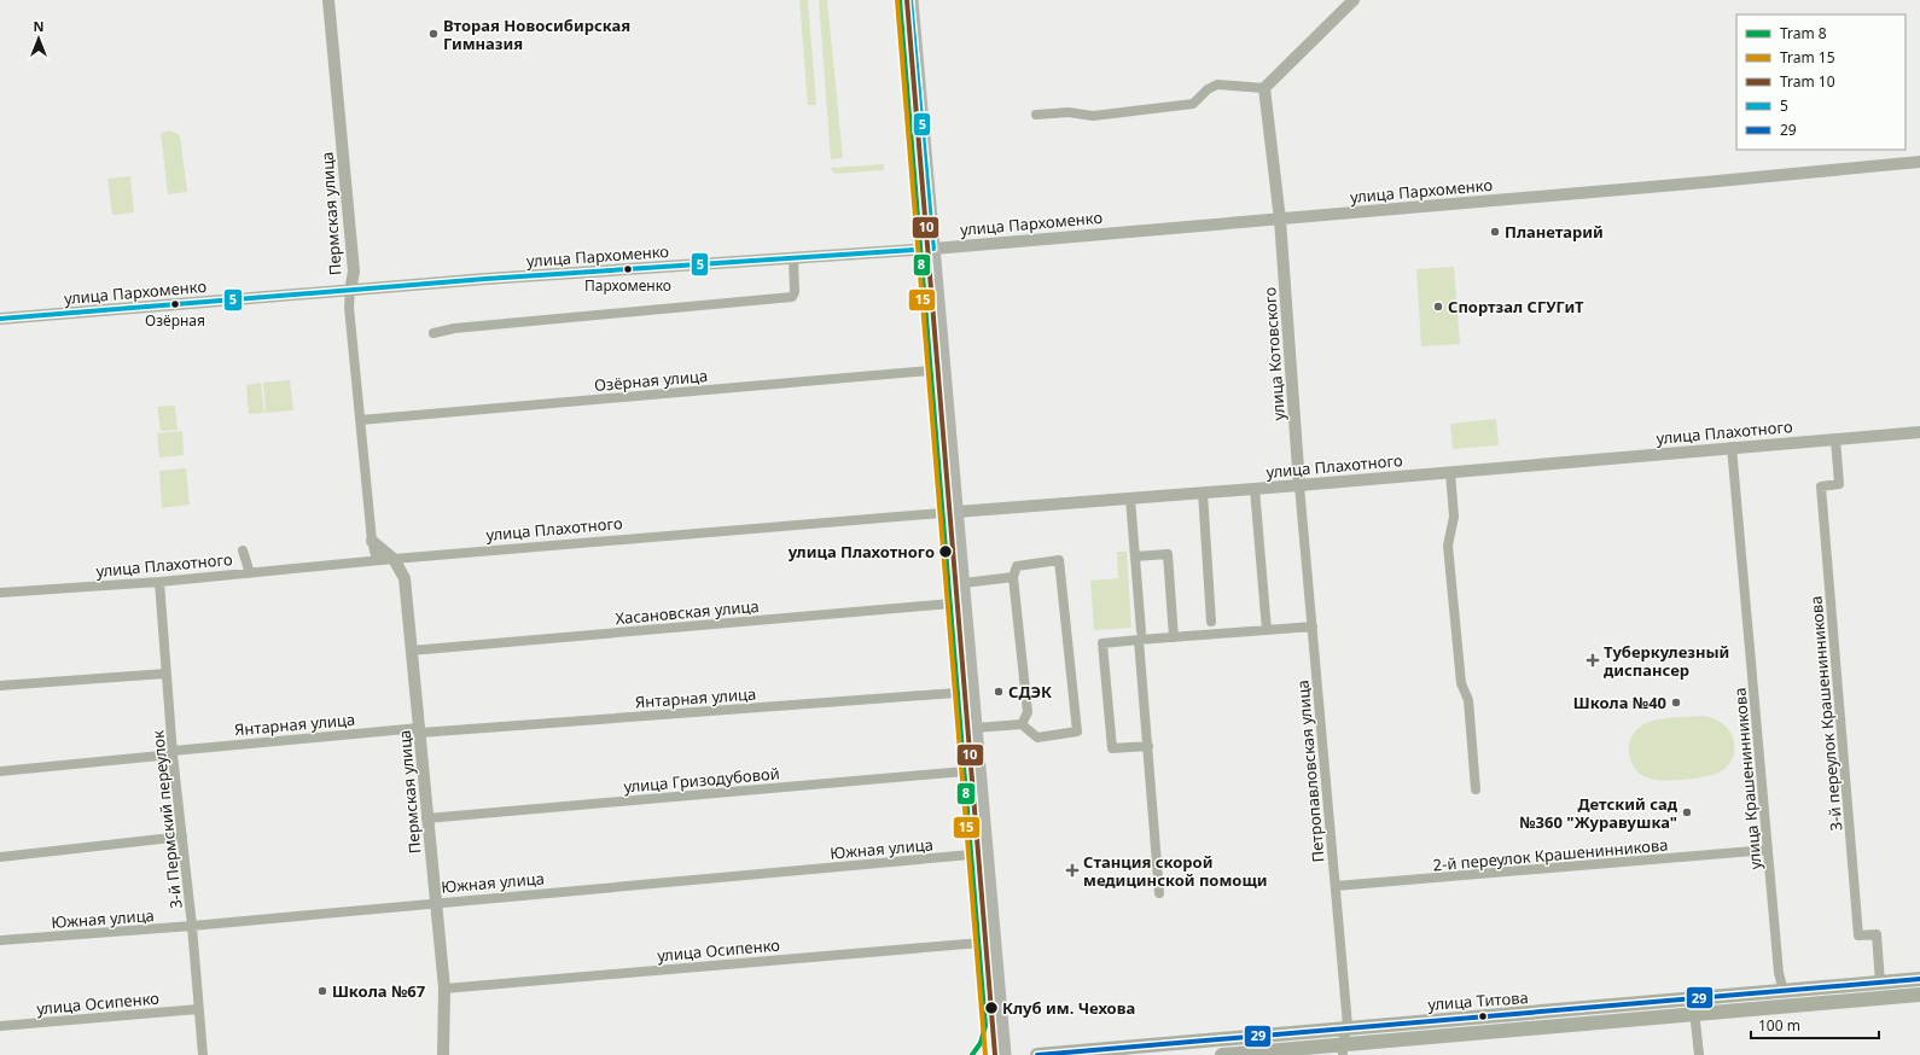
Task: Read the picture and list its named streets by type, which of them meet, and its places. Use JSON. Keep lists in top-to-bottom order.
{
  "streets": {
    "main road": ["улица Титова"],
    "street": [
      "улица Пархоменко",
      "Пермская улица",
      "улица Котовского",
      "Озёрная улица",
      "улица Плахотного",
      "Хасановская улица",
      "Янтарная улица",
      "3-й переулок Крашенинникова",
      "Петропавловская улица",
      "улица Крашенинникова",
      "улица Гризодубовой",
      "3-й Пермский переулок",
      "Южная улица",
      "2-й переулок Крашенинникова",
      "улица Осипенко"
    ]
  },
  "crossings": [
    ["улица Пархоменко", "Пермская улица"],
    ["улица Пархоменко", "улица Котовского"],
    ["Пермская улица", "Озёрная улица"],
    ["Пермская улица", "улица Плахотного"],
    ["Пермская улица", "Хасановская улица"],
    ["Пермская улица", "Янтарная улица"],
    ["Пермская улица", "улица Гризодубовой"],
    ["Пермская улица", "Южная улица"],
    ["Пермская улица", "улица Осипенко"],
    ["улица Котовского", "улица Плахотного"],
    ["улица Котовского", "Петропавловская улица"],
    ["улица Плахотного", "3-й переулок Крашенинникова"],
    ["улица Плахотного", "Петропавловская улица"],
    ["улица Плахотного", "улица Крашенинникова"],
    ["улица Плахотного", "3-й Пермский переулок"],
    ["Янтарная улица", "3-й Пермский переулок"],
    ["3-й переулок Крашенинникова", "улица Титова"],
    ["Петропавловская улица", "2-й переулок Крашенинникова"],
    ["Петропавловская улица", "улица Титова"],
    ["улица Крашенинникова", "2-й переулок Крашенинникова"],
    ["улица Крашенинникова", "улица Титова"],
    ["3-й Пермский переулок", "Южная улица"],
    ["3-й Пермский переулок", "улица Осипенко"]
  ],
  "places": {
    "other": [
      "Вторая Новосибирская Гимназия",
      "Планетарий",
      "Пархоменко",
      "Озёрная",
      "Спортзал СГУГиТ",
      "улица Плахотного",
      "СДЭК",
      "Школа №40",
      "Детский сад №360 \"Журавушка\"",
      "Школа №67",
      "Клуб им. Чехова"
    ],
    "health": ["Туберкулезный диспансер", "Станция скорой медицинской помощи"]
  },
  "lines": [
    "tram line 8",
    "tram line 15",
    "tram line 10",
    "transit line 5",
    "transit line 29"
  ],
  "legend": [
    "Tram 8",
    "Tram 15",
    "Tram 10",
    "5",
    "29"
  ],
  "scale_bar": "100 m",
  "north": "top"
}
